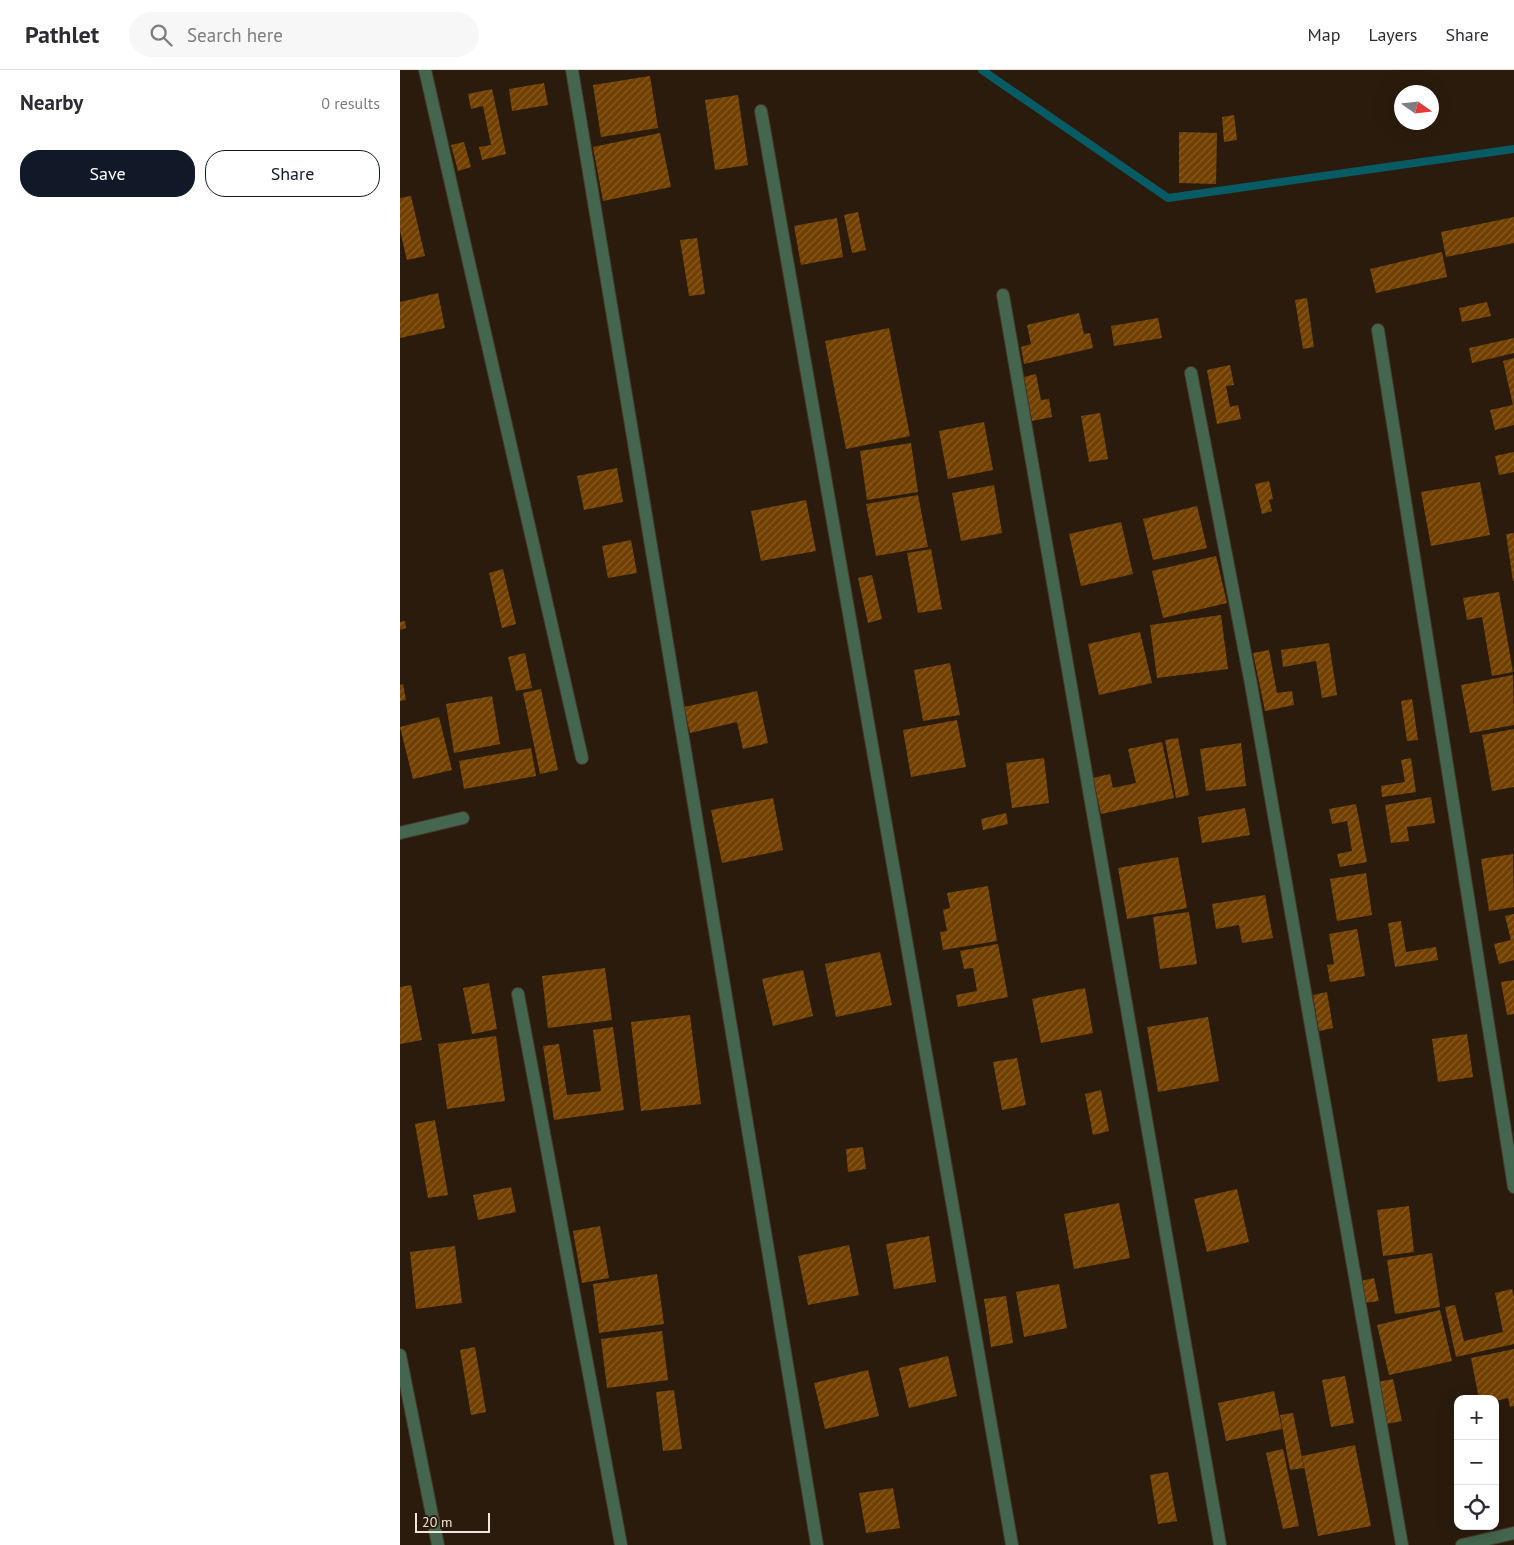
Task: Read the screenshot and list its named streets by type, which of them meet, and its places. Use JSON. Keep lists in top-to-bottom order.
{
  "scale_bar": "20 m",
  "north": "right",
  "page": {
    "header": "Pathlet",
    "search": "Search here",
    "nav": ["Map", "Layers", "Share"],
    "heading": ["Nearby", "0 results"],
    "buttons": ["Save", "Share"],
    "map_buttons": ["+", "−"],
    "scale": "20 m"
  }
}
